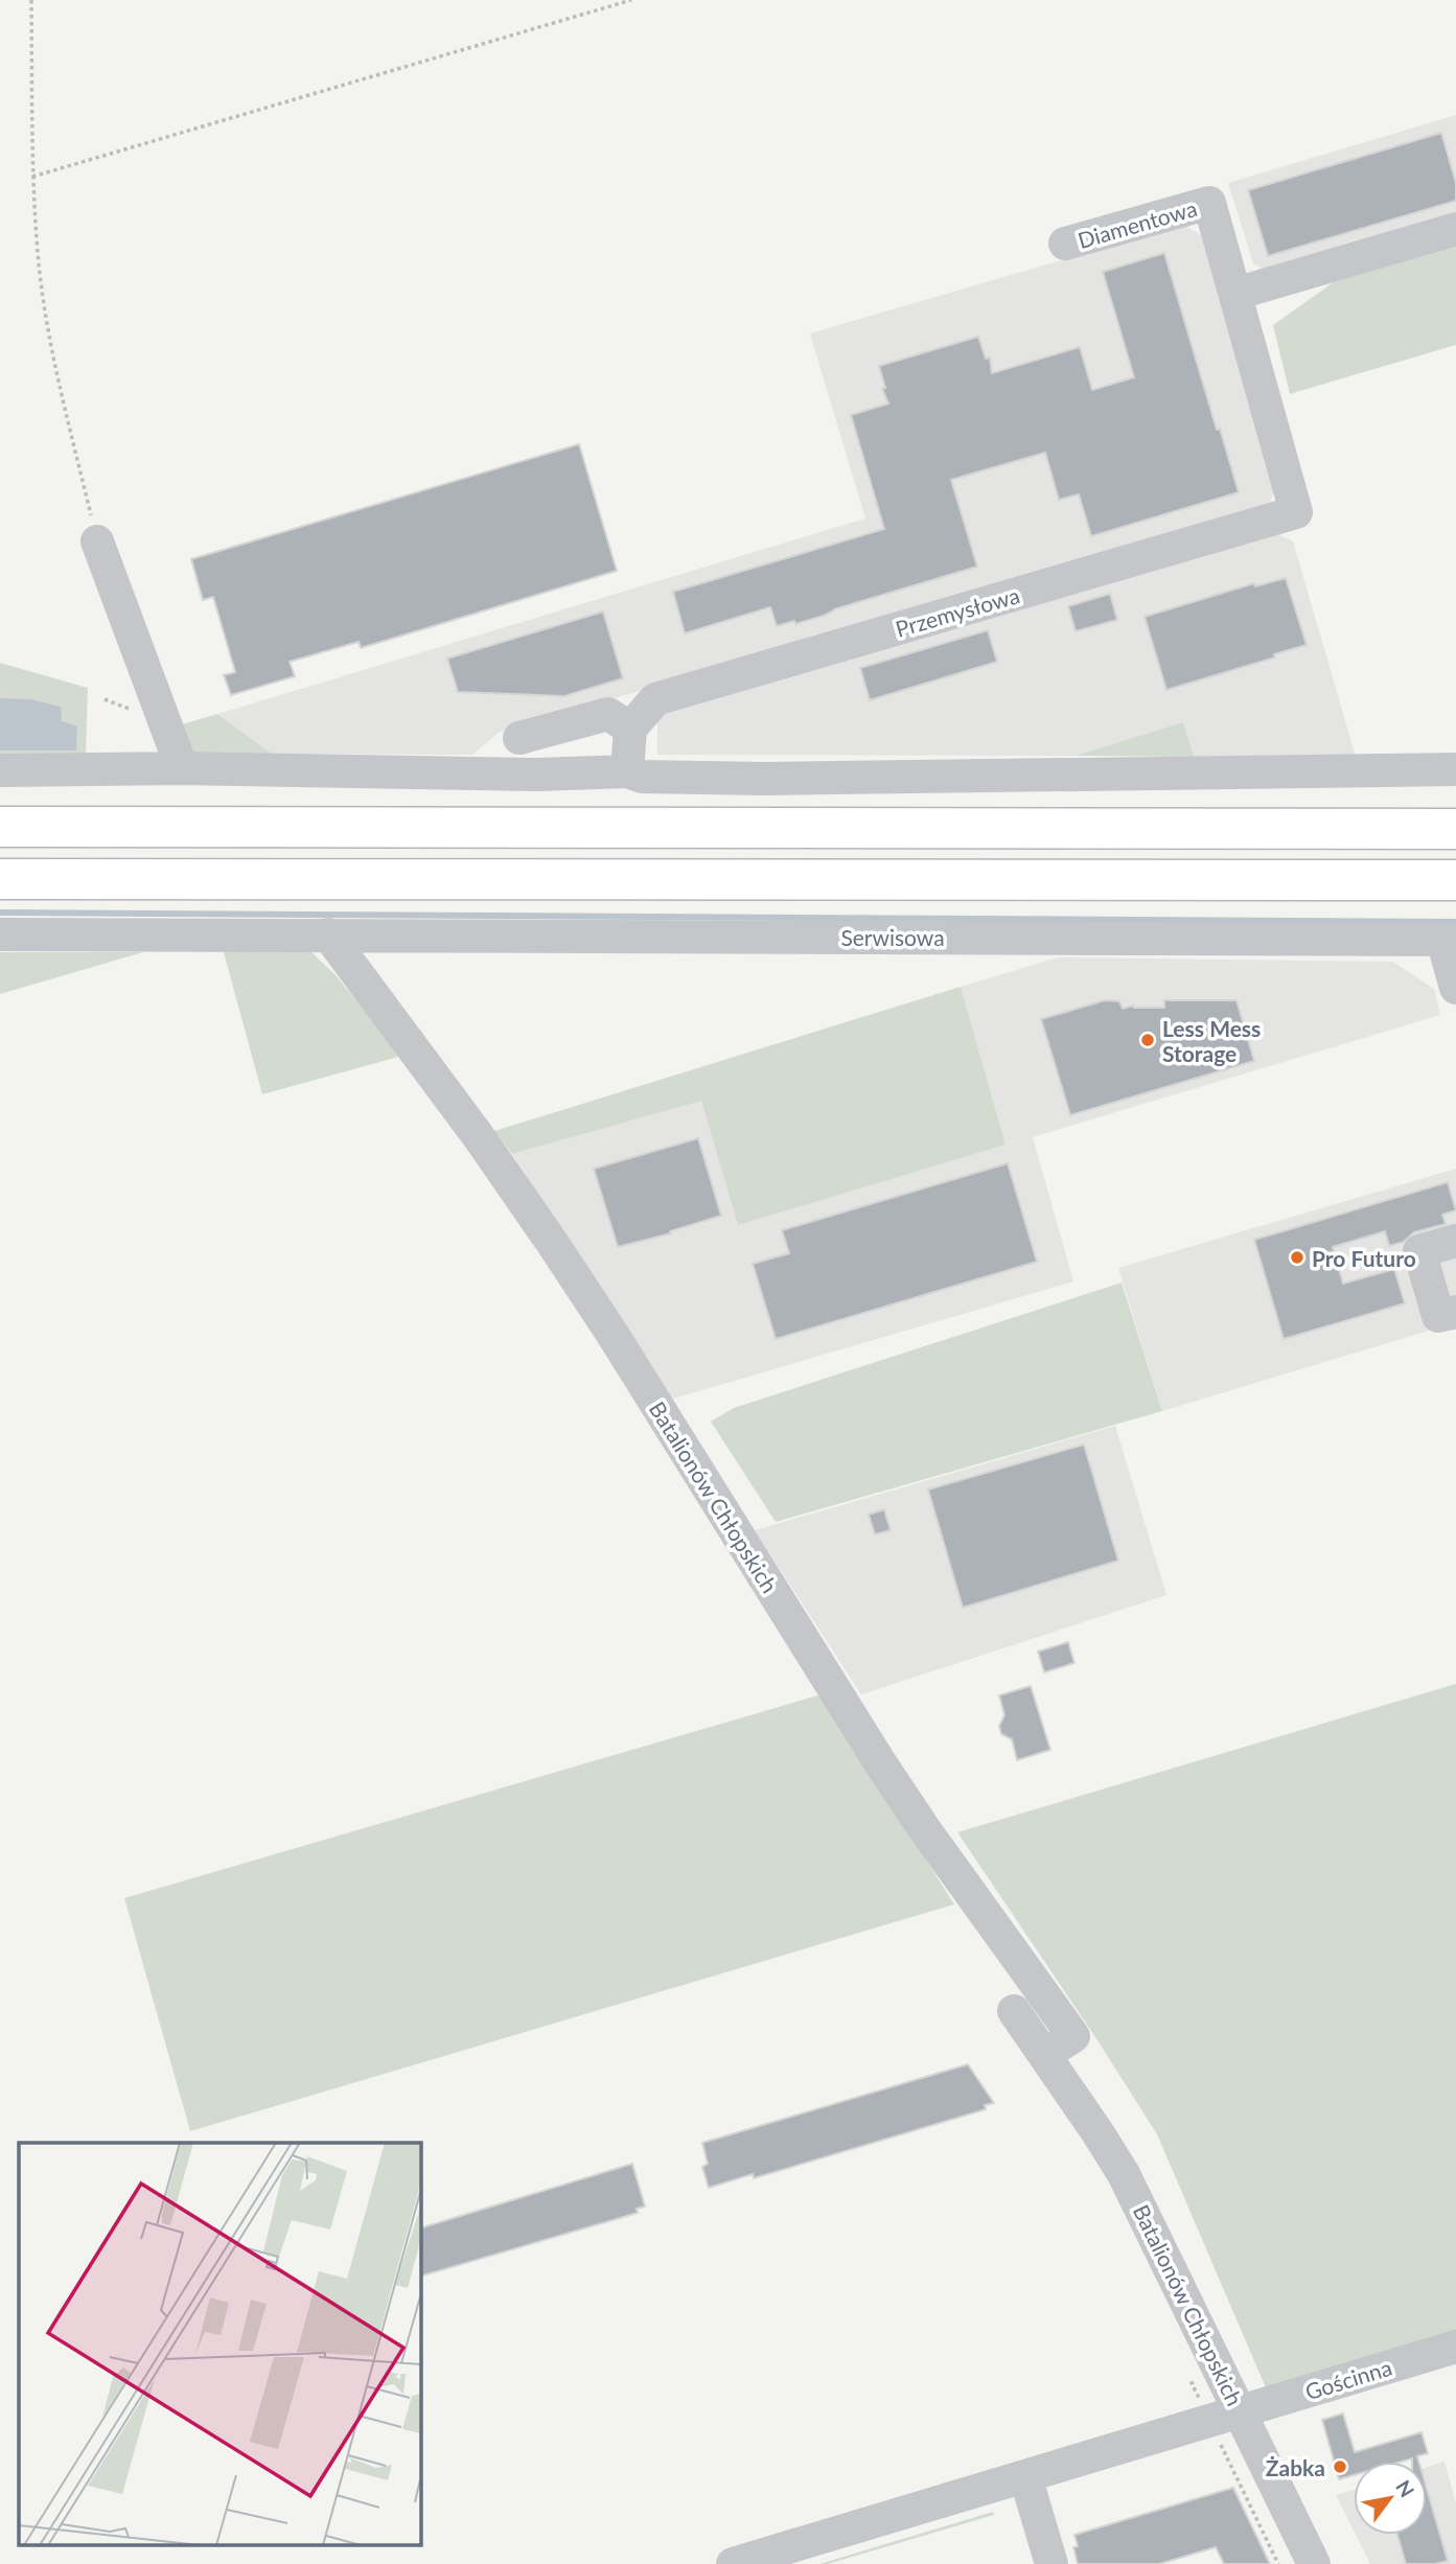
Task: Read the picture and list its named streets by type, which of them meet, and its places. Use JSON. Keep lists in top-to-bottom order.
{
  "streets": {
    "street": [
      "Diamentowa",
      "Przemysłowa",
      "Serwisowa",
      "Batalionów Chłopskich",
      "Gościnna"
    ]
  },
  "crossings": [
    ["Diamentowa", "Przemysłowa"],
    ["Serwisowa", "Batalionów Chłopskich"],
    ["Batalionów Chłopskich", "Gościnna"]
  ],
  "places": ["Less Mess Storage", "Pro Futuro", "Żabka"],
  "north": "top right"
}
